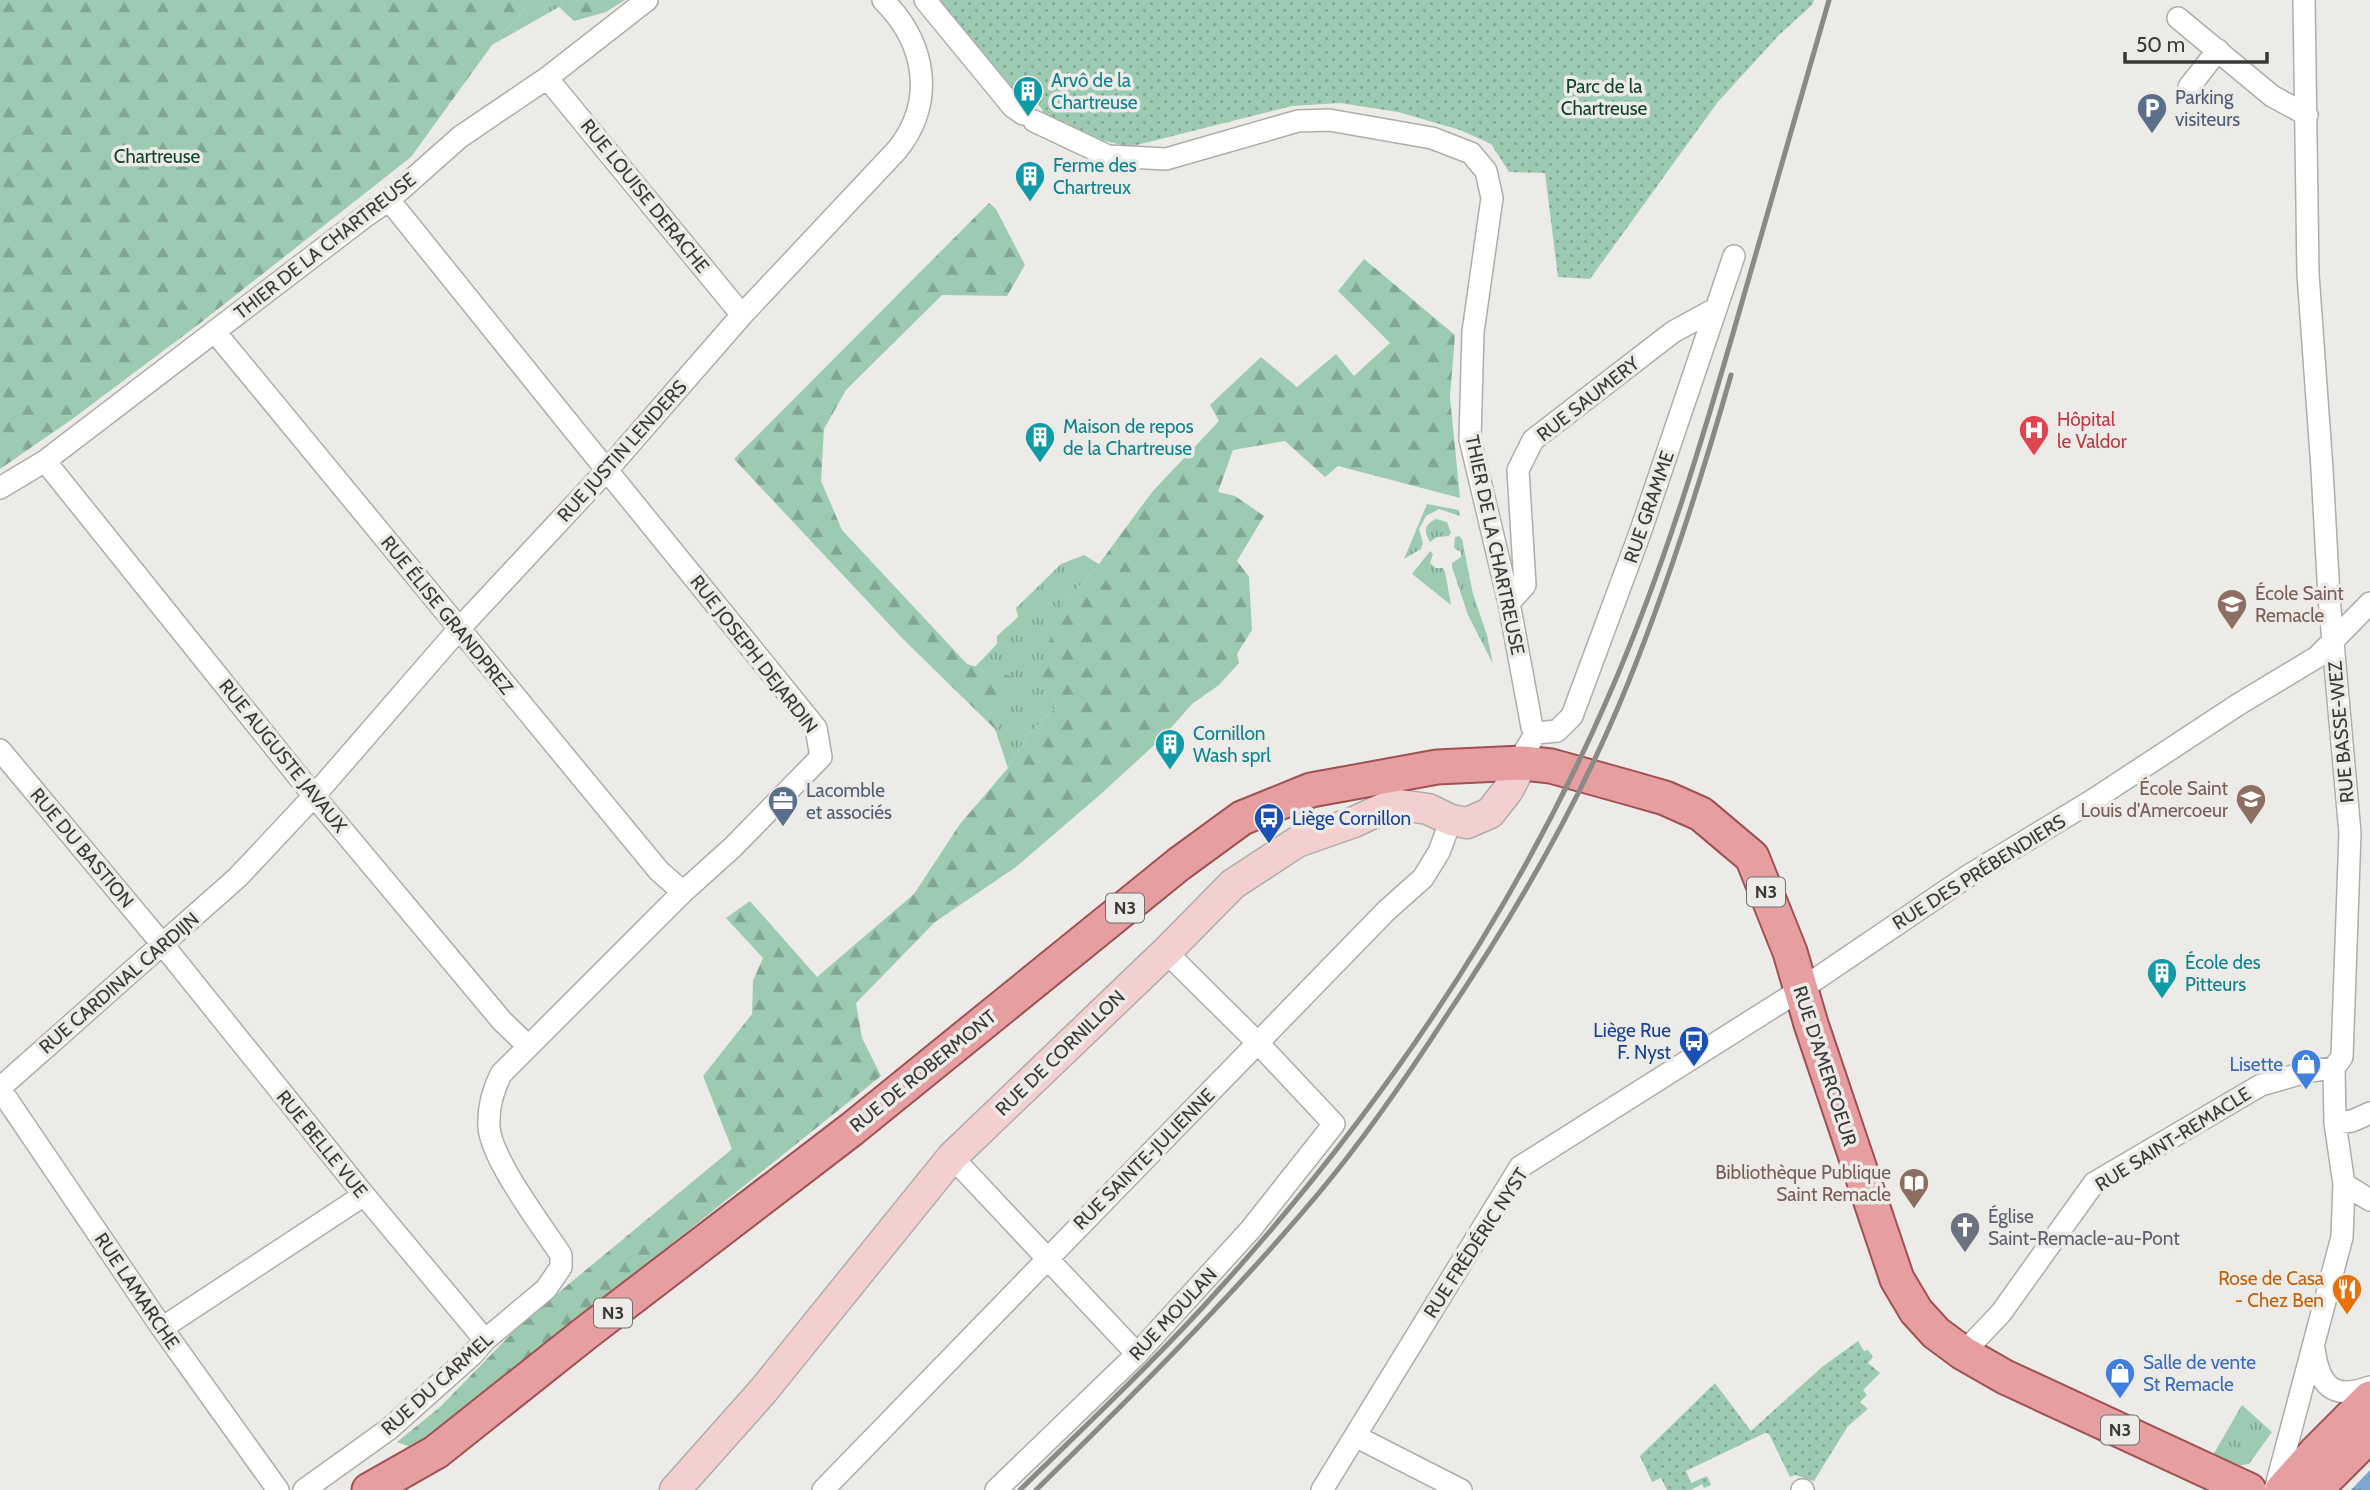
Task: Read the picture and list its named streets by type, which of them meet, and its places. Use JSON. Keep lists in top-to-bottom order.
{
  "streets": {
    "main road": [
      "N3",
      "RUE DE CORNILLON",
      "RUE D'AMERCOEUR",
      "RUE DE ROBERMONT"
    ],
    "street": [
      "RUE LOUISE DERACHE",
      "THIER DE LA CHARTREUSE",
      "RUE SAUMERY",
      "RUE JUSTIN LENDERS",
      "RUE GRAMME",
      "RUE ÉLISE GRANDPREZ",
      "RUE JOSEPH DEJARDIN",
      "RUE BASSE-WEZ",
      "RUE AUGUSTE JAVAUX",
      "RUE DU BASTION",
      "RUE DES PRÉBENDIERS",
      "RUE CARDINAL CARDIJN",
      "RUE SAINT-REMACLE",
      "RUE BELLE VUE",
      "RUE SAINTE-JULIENNE",
      "RUE FRÉDÉRIC NYST",
      "RUE LAMARCHE",
      "RUE MOULAN",
      "RUE DU CARMEL"
    ]
  },
  "crossings": [
    ["RUE LOUISE DERACHE", "THIER DE LA CHARTREUSE"],
    ["RUE LOUISE DERACHE", "RUE JUSTIN LENDERS"],
    ["THIER DE LA CHARTREUSE", "RUE SAUMERY"],
    ["THIER DE LA CHARTREUSE", "RUE GRAMME"],
    ["THIER DE LA CHARTREUSE", "RUE ÉLISE GRANDPREZ"],
    ["THIER DE LA CHARTREUSE", "RUE JOSEPH DEJARDIN"],
    ["THIER DE LA CHARTREUSE", "RUE AUGUSTE JAVAUX"],
    ["RUE SAUMERY", "RUE GRAMME"],
    ["RUE JUSTIN LENDERS", "RUE ÉLISE GRANDPREZ"],
    ["RUE JUSTIN LENDERS", "RUE JOSEPH DEJARDIN"],
    ["RUE JUSTIN LENDERS", "RUE AUGUSTE JAVAUX"],
    ["RUE JUSTIN LENDERS", "RUE CARDINAL CARDIJN"],
    ["RUE ÉLISE GRANDPREZ", "RUE JOSEPH DEJARDIN"],
    ["RUE JOSEPH DEJARDIN", "RUE AUGUSTE JAVAUX"],
    ["RUE JOSEPH DEJARDIN", "RUE DU CARMEL"],
    ["RUE BASSE-WEZ", "RUE DES PRÉBENDIERS"],
    ["RUE BASSE-WEZ", "RUE SAINT-REMACLE"],
    ["RUE DU BASTION", "RUE CARDINAL CARDIJN"],
    ["RUE DU BASTION", "RUE BELLE VUE"],
    ["RUE DES PRÉBENDIERS", "RUE D'AMERCOEUR"],
    ["RUE DES PRÉBENDIERS", "RUE FRÉDÉRIC NYST"],
    ["RUE CARDINAL CARDIJN", "RUE BELLE VUE"],
    ["RUE CARDINAL CARDIJN", "RUE LAMARCHE"],
    ["RUE DE CORNILLON", "RUE D'AMERCOEUR"],
    ["RUE DE CORNILLON", "RUE DE ROBERMONT"],
    ["RUE DE CORNILLON", "RUE SAINTE-JULIENNE"],
    ["RUE D'AMERCOEUR", "RUE DE ROBERMONT"],
    ["RUE D'AMERCOEUR", "RUE SAINT-REMACLE"],
    ["RUE D'AMERCOEUR", "RUE FRÉDÉRIC NYST"],
    ["RUE BELLE VUE", "RUE DU CARMEL"],
    ["RUE SAINTE-JULIENNE", "RUE MOULAN"]
  ],
  "parks": ["Parc de la Chartreuse", "Chartreuse"],
  "places": {
    "building": [
      "Arvô de la Chartreuse",
      "Ferme des Chartreux",
      "Maison de repos de la Chartreuse",
      "Cornillon Wash sprl",
      "École des Pitteurs"
    ],
    "parking": ["Parking visiteurs"],
    "hospital": ["Hôpital le Valdor"],
    "school or university": ["École Saint Remacle", "École Saint Louis d'Amercoeur"],
    "office": ["Lacomble et associés"],
    "bus stop": ["Liège Cornillon", "Liège Rue F. Nyst"],
    "shop": ["Lisette", "Salle de vente St Remacle"],
    "library": ["Bibliothèque Publique Saint Remacle"],
    "church": ["Église Saint-Remacle-au-Pont"],
    "restaurant": ["Rose de Casa - Chez Ben"]
  },
  "scale_bar": "50 m"
}
